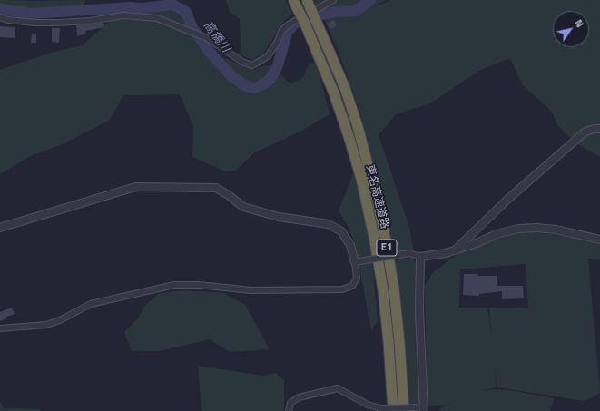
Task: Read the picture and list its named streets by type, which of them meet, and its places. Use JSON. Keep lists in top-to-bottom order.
{
  "streets": {
    "highway": ["東名高速道路", "E1"]
  },
  "water": ["高橋川"],
  "north": "top right"
}
